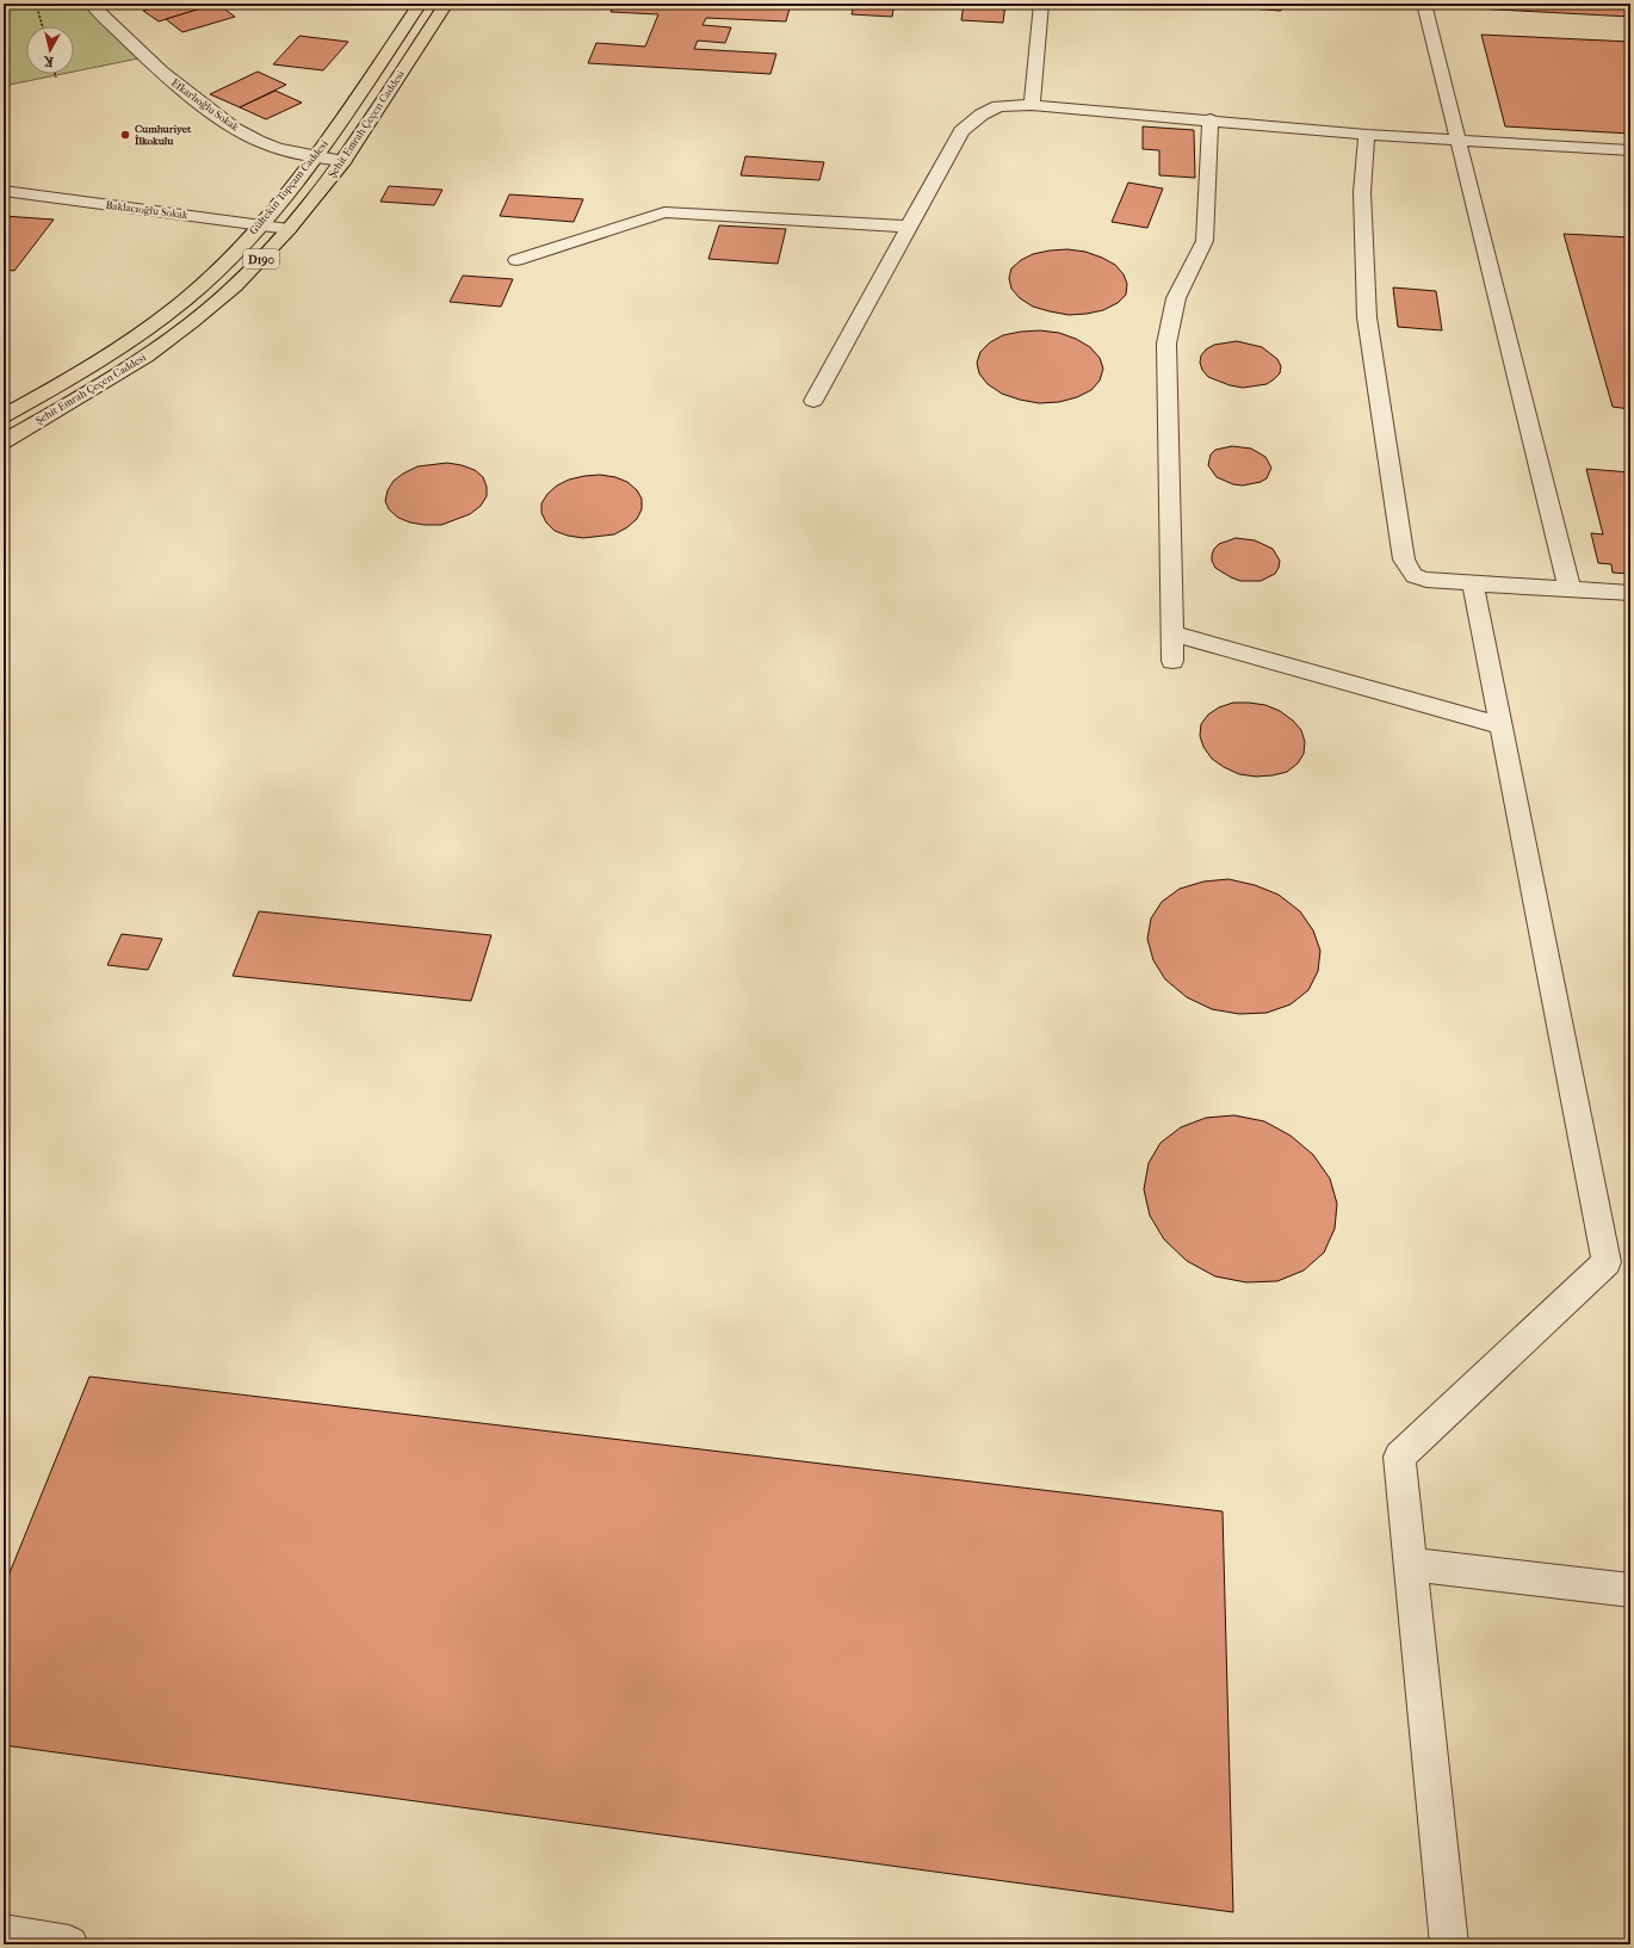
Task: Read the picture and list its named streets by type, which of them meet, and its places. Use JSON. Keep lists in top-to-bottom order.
{
  "streets": {
    "highway": ["Şehit Emrah Çeçen Caddesi", "Gültekin Topçam Caddesi", "D190"],
    "street": ["Efkarlıoğlu Sokak", "Baklacıoğlu Sokak"]
  },
  "crossings": [
    ["Efkarlıoğlu Sokak", "Şehit Emrah Çeçen Caddesi"],
    ["Efkarlıoğlu Sokak", "Gültekin Topçam Caddesi"],
    ["Şehit Emrah Çeçen Caddesi", "Baklacıoğlu Sokak"],
    ["Gültekin Topçam Caddesi", "Baklacıoğlu Sokak"]
  ],
  "places": ["Cumhuriyet İlkokulu"],
  "north": "bottom"
}
